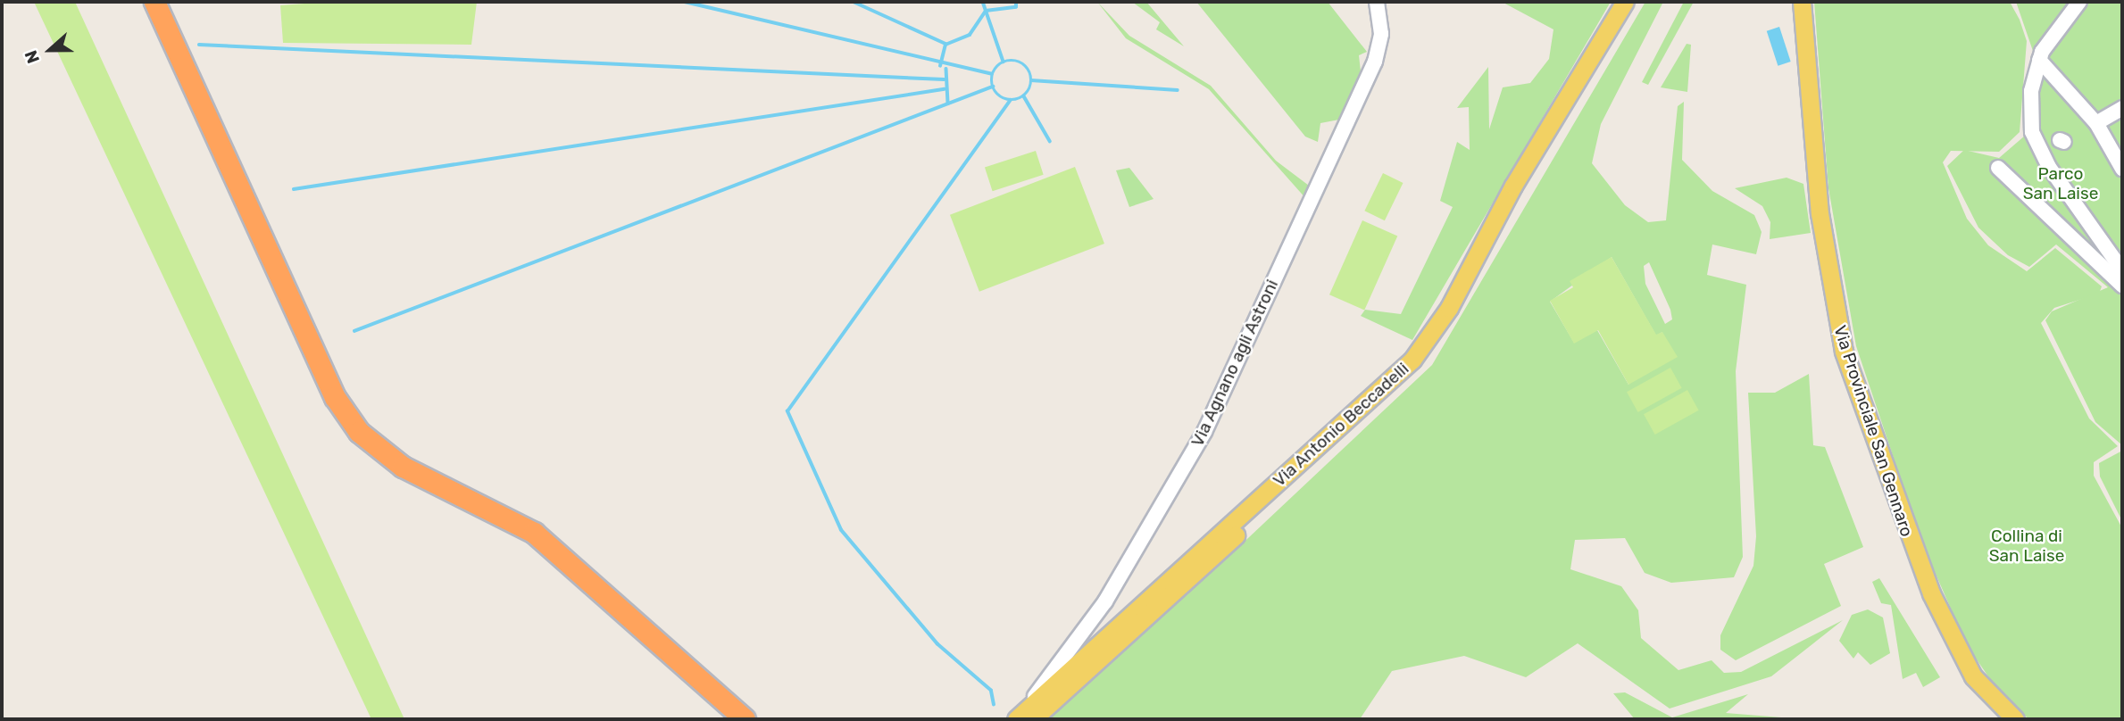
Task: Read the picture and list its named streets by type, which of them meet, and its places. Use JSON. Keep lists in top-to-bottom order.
{
  "streets": {
    "main road": ["Via Antonio Beccadelli", "Via Provinciale San Gennaro"],
    "street": ["Via Agnano agli Astroni"]
  },
  "crossings": [
    ["Via Agnano agli Astroni", "Via Antonio Beccadelli"]
  ],
  "parks": ["Parco San Laise", "Collina di San Laise"],
  "north": "left"
}
